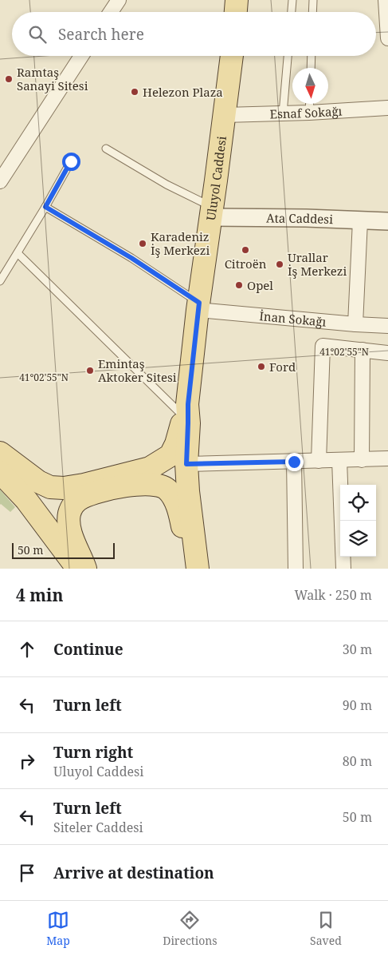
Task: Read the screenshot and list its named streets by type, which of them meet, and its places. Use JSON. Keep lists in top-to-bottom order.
{
  "streets": {
    "main road": ["Uluyol Caddesi"],
    "street": ["Esnaf Sokağı", "Ata Caddesi", "İnan Sokağı"]
  },
  "crossings": [
    ["Esnaf Sokağı", "Uluyol Caddesi"],
    ["Uluyol Caddesi", "Ata Caddesi"],
    ["Uluyol Caddesi", "İnan Sokağı"]
  ],
  "places": [
    "Ramtaş Sanayi Sitesi",
    "Helezon Plaza",
    "Karadeniz İş Merkezi",
    "Citroën",
    "Urallar İş Merkezi",
    "Opel",
    "Ford",
    "Emintaş Aktoker Sitesi"
  ],
  "scale_bar": "50 m",
  "north": "bottom",
  "page": {
    "search": "Search here",
    "scale": "50 m",
    "heading": ["4 min", "Walk · 250 m"],
    "list": [
      ["Continue", "30 m"],
      ["Turn left", "90 m"],
      ["Turn right", "Uluyol Caddesi", "80 m"],
      ["Turn left", "Siteler Caddesi", "50 m"],
      "Arrive at destination"
    ],
    "nav": ["Map", "Directions", "Saved"]
  },
  "coordinates": ["41°02'55\"N"]
}
